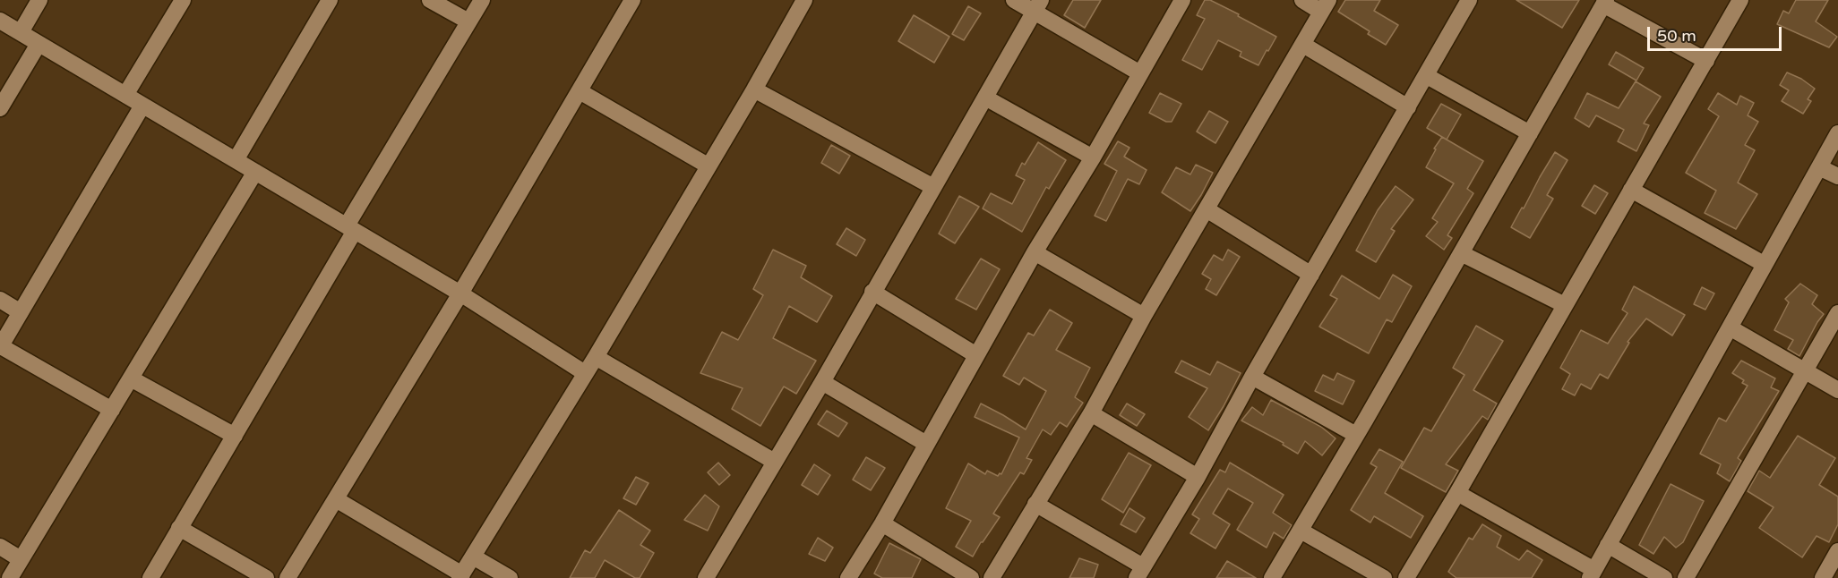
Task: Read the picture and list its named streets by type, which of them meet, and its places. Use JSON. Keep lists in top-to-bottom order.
{
  "scale_bar": "50 m"
}
